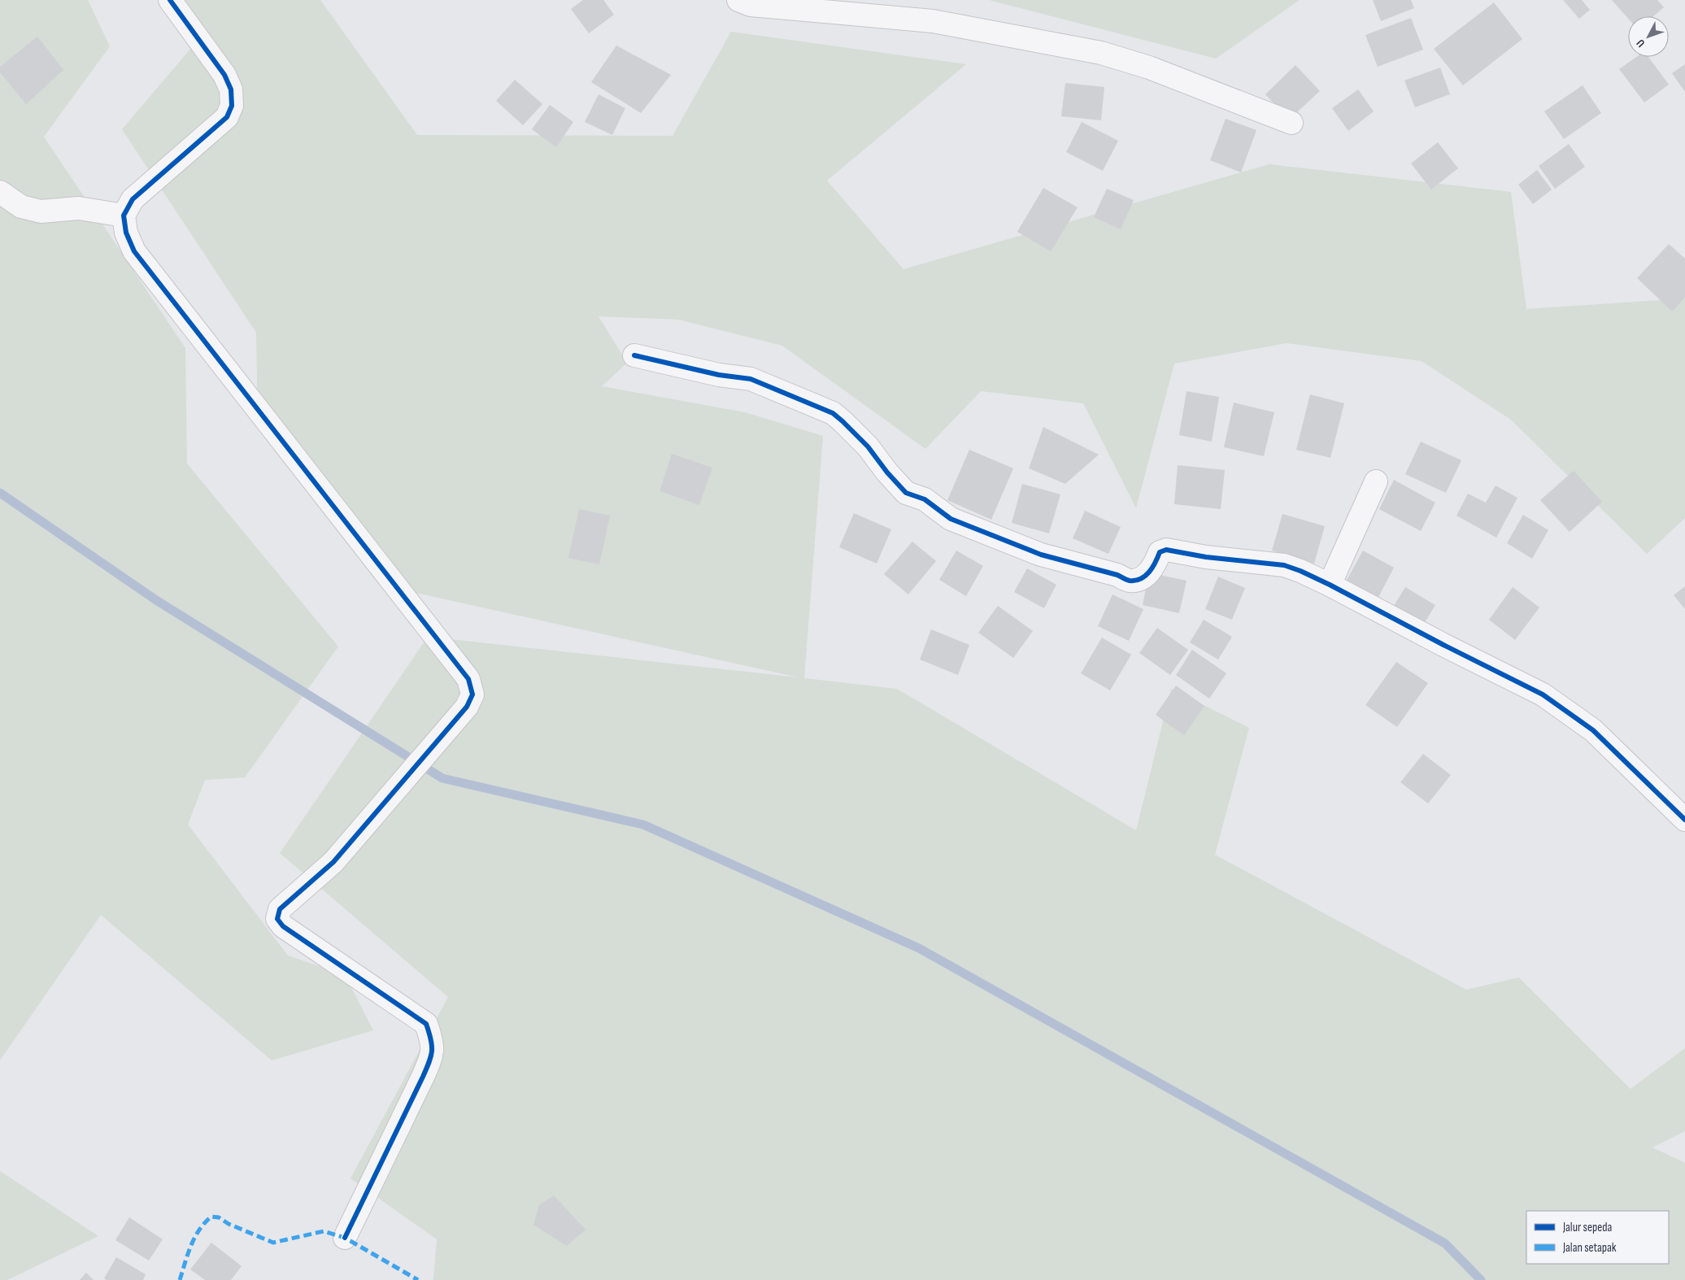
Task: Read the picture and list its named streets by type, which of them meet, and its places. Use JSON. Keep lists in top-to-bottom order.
{
  "legend": ["Jalur sepeda", "Jalan setapak"],
  "north": "bottom left"
}
